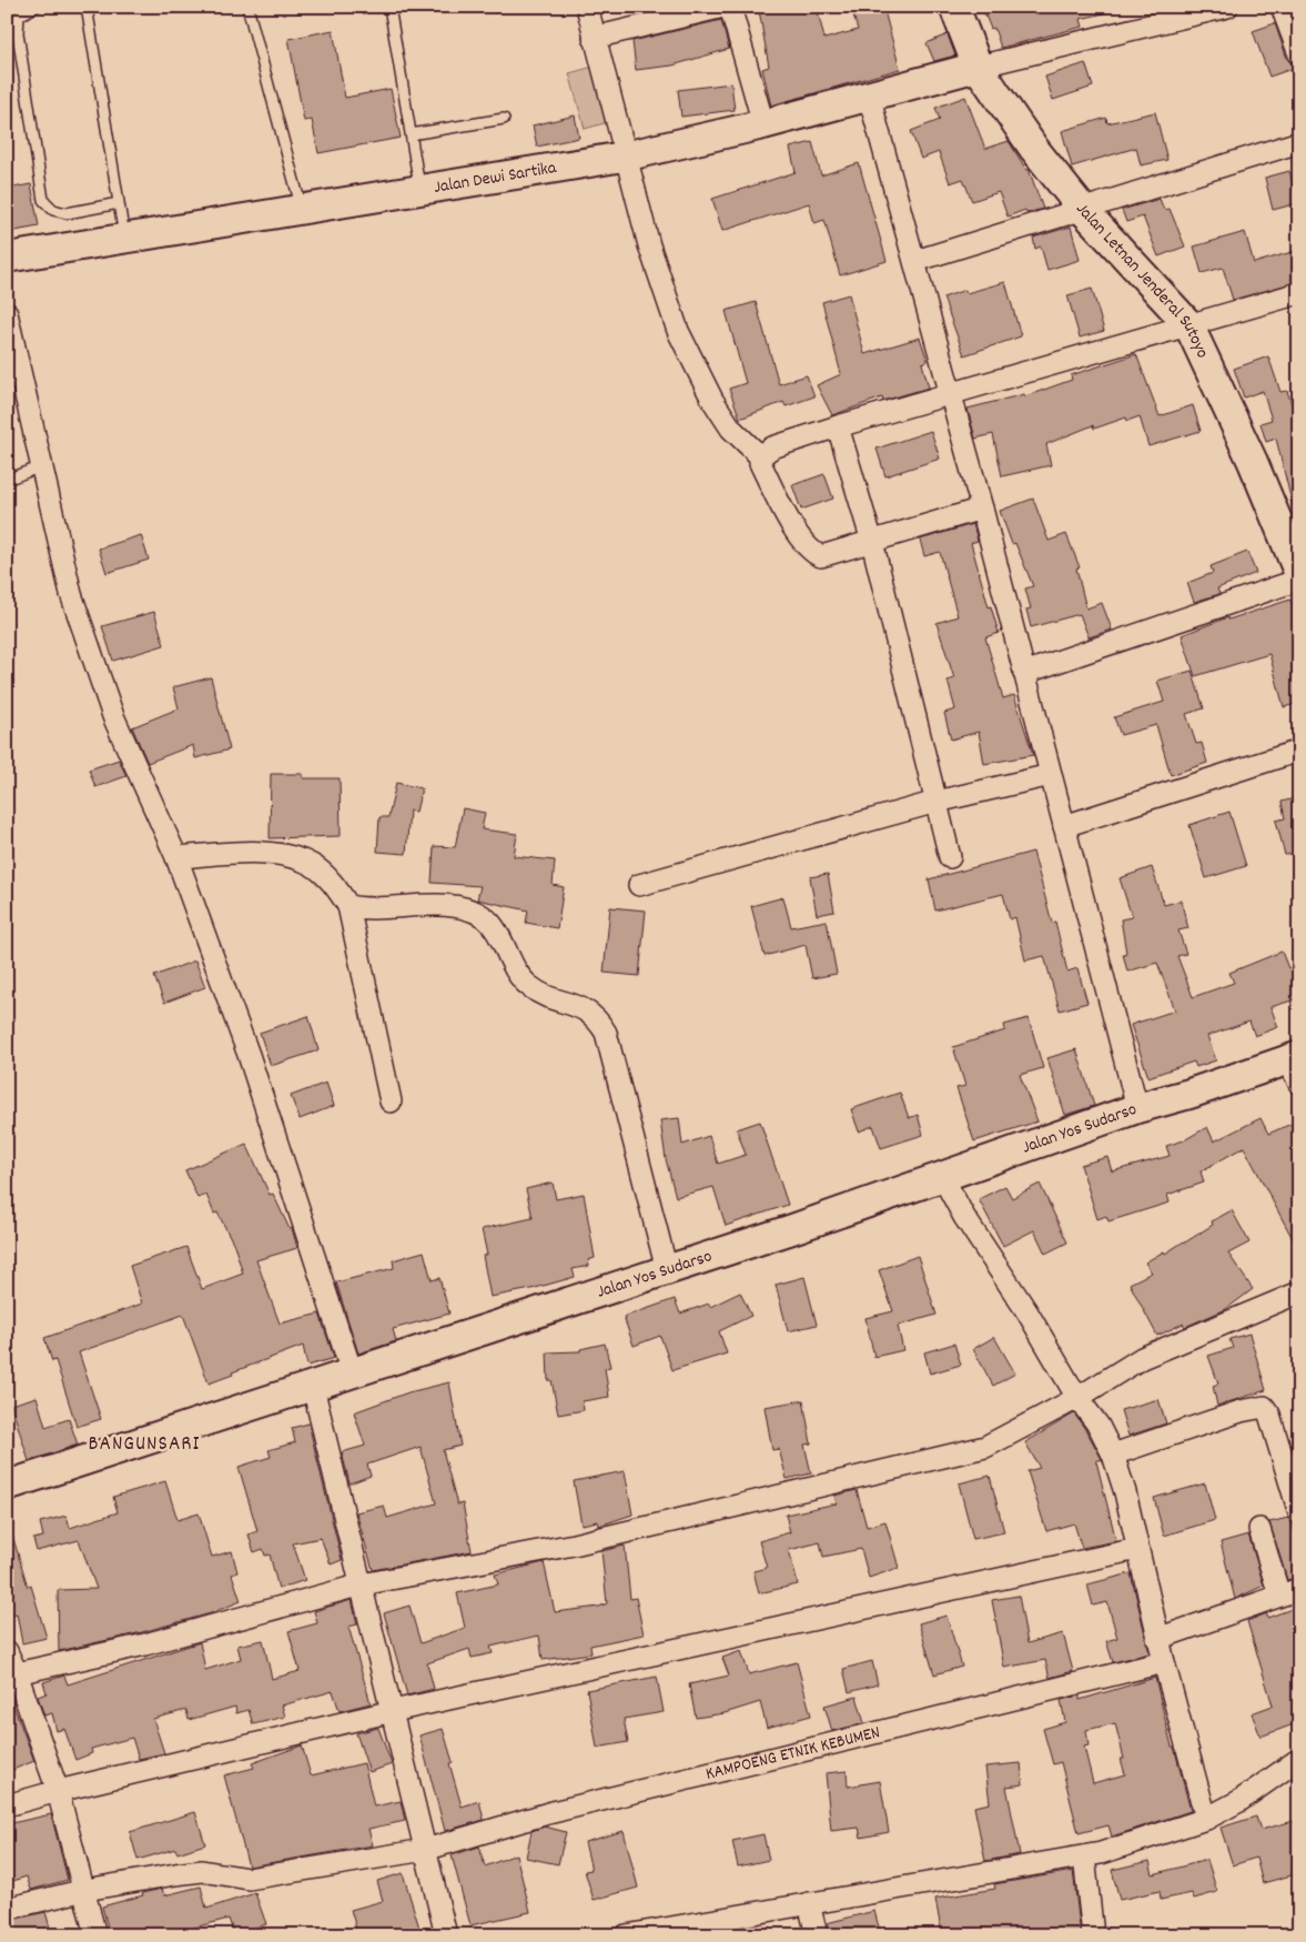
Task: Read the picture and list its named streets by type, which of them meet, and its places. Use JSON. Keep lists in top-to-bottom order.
{
  "streets": {
    "street": [
      "Jalan Dewi Sartika",
      "Jalan Letnan Jenderal Sutoyo",
      "Jalan Yos Sudarso",
      "KAMPOENG ETNIK KEBUMEN"
    ]
  },
  "crossings": [
    ["Jalan Dewi Sartika", "Jalan Letnan Jenderal Sutoyo"]
  ],
  "districts": ["BANGUNSARI"]
}
